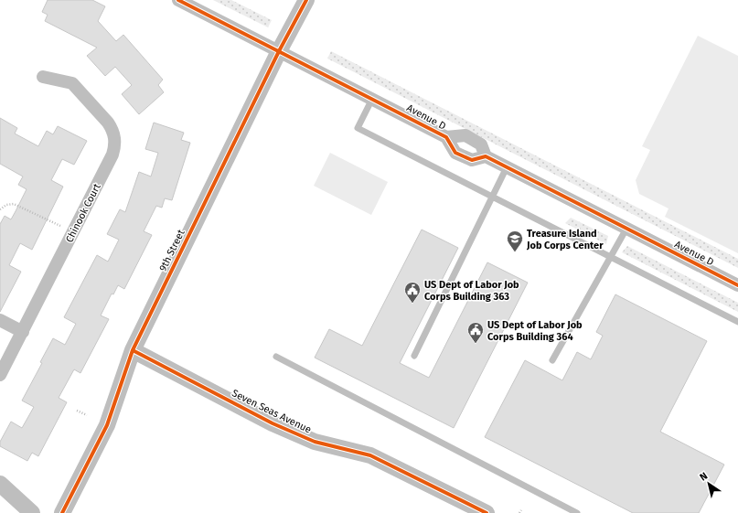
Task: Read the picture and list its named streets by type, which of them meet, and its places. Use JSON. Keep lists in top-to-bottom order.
{
  "streets": {
    "street": [
      "Avenue D",
      "Chinook Court",
      "9th Street",
      "Seven Seas Avenue"
    ]
  },
  "crossings": [
    ["Avenue D", "9th Street"],
    ["9th Street", "Seven Seas Avenue"]
  ],
  "places": {
    "school or university": ["Treasure Island Job Corps Center"],
    "public building": ["US Dept of Labor Job Corps Building 363", "US Dept of Labor Job Corps Building 364"]
  },
  "north": "top left"
}
